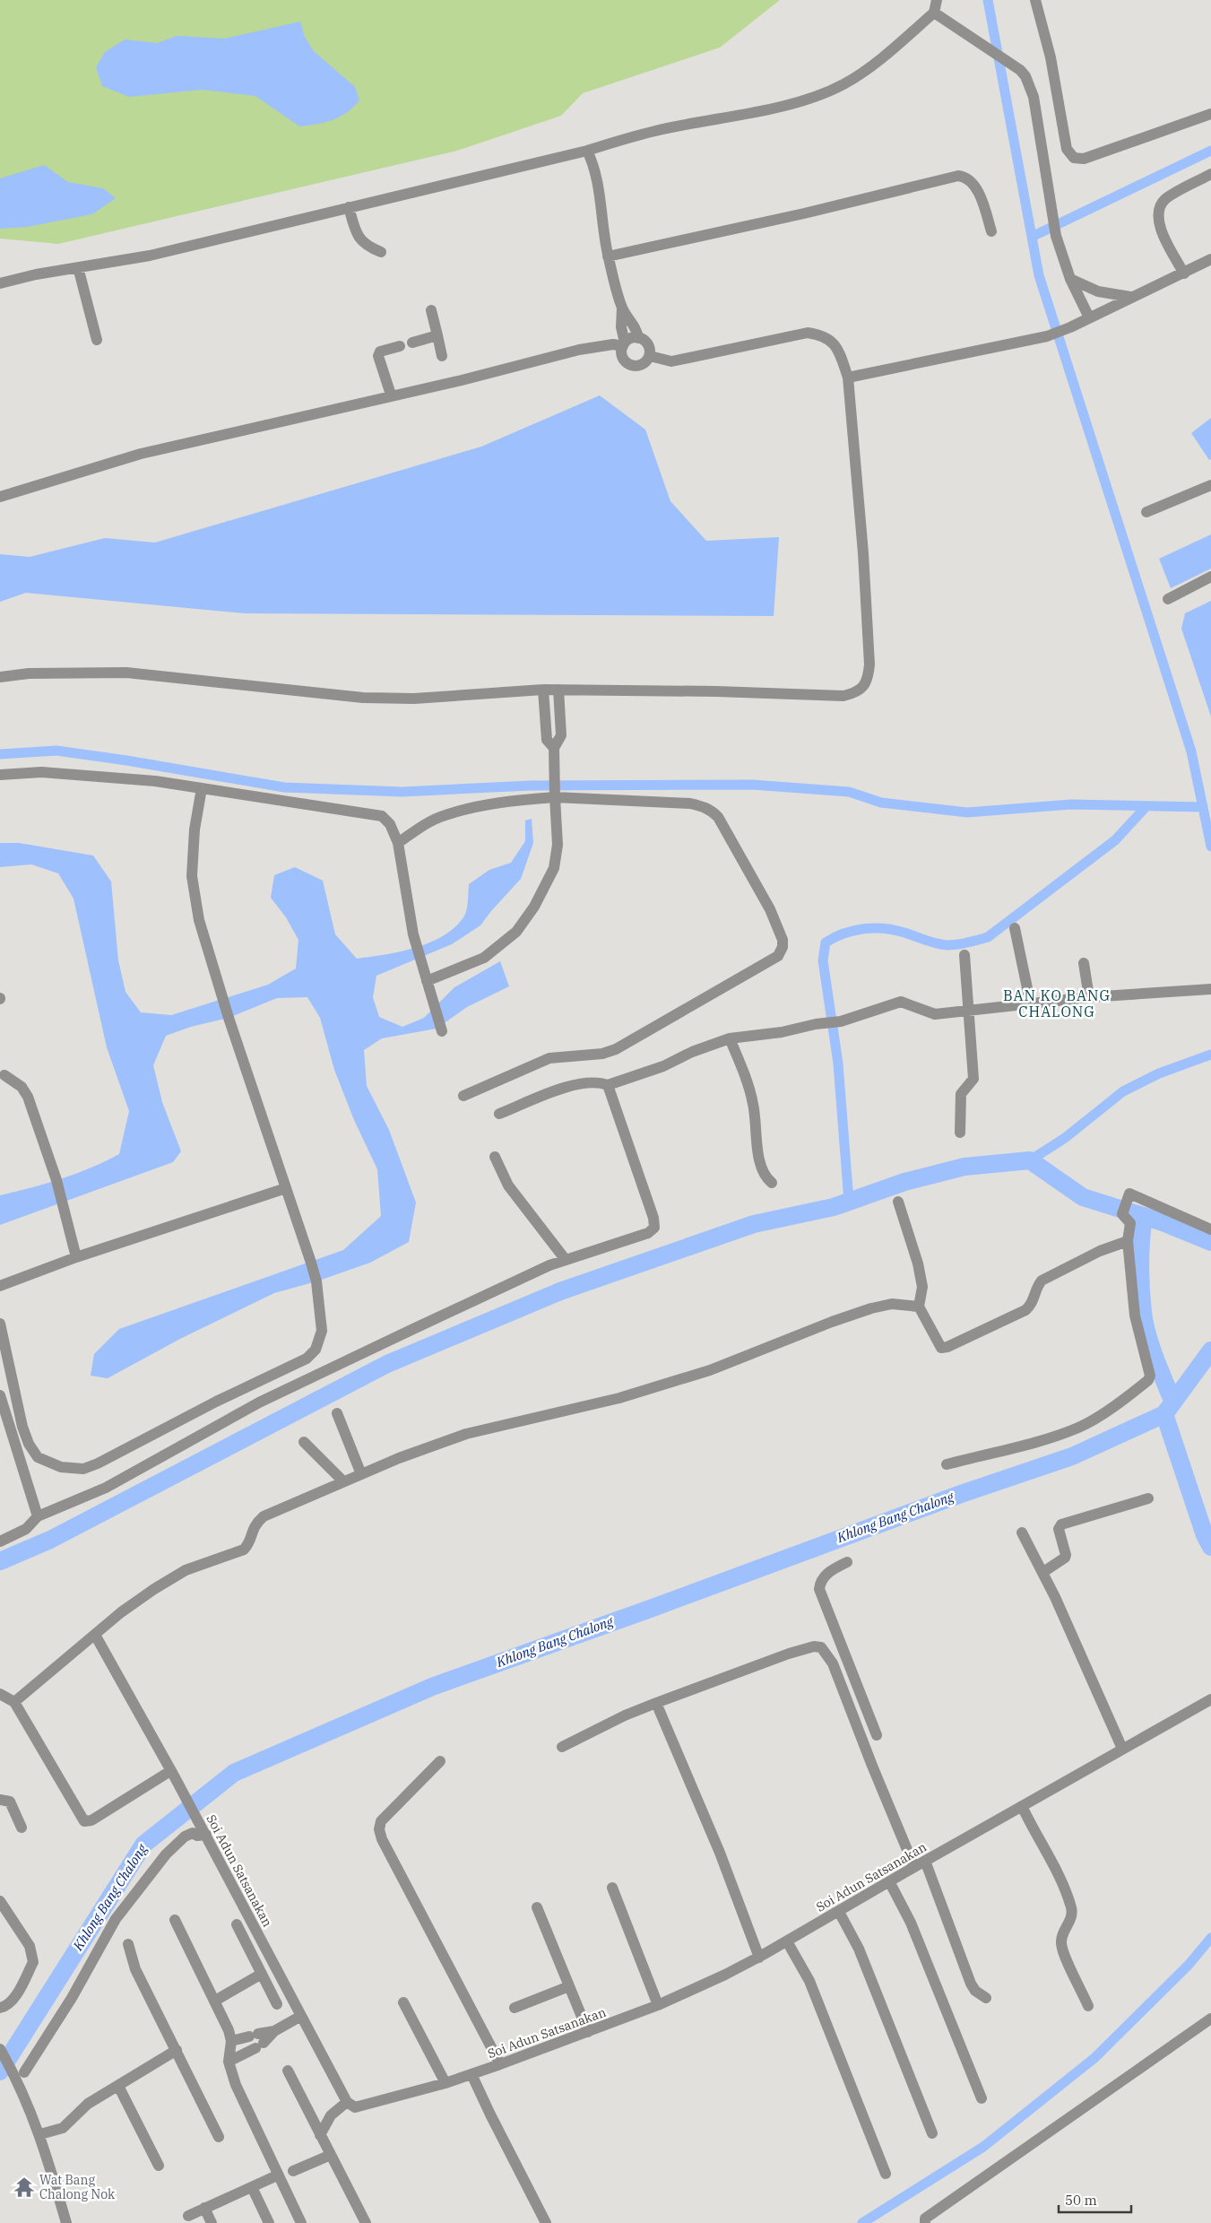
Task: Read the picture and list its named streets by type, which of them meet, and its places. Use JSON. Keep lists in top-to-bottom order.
{
  "streets": {
    "street": ["Soi Adun Satsanakan"]
  },
  "districts": ["BAN KO BANG CHALONG"],
  "water": ["Khlong Bang Chalong"],
  "places": {
    "temple": ["Wat Bang Chalong Nok"]
  },
  "scale_bar": "50 m"
}
